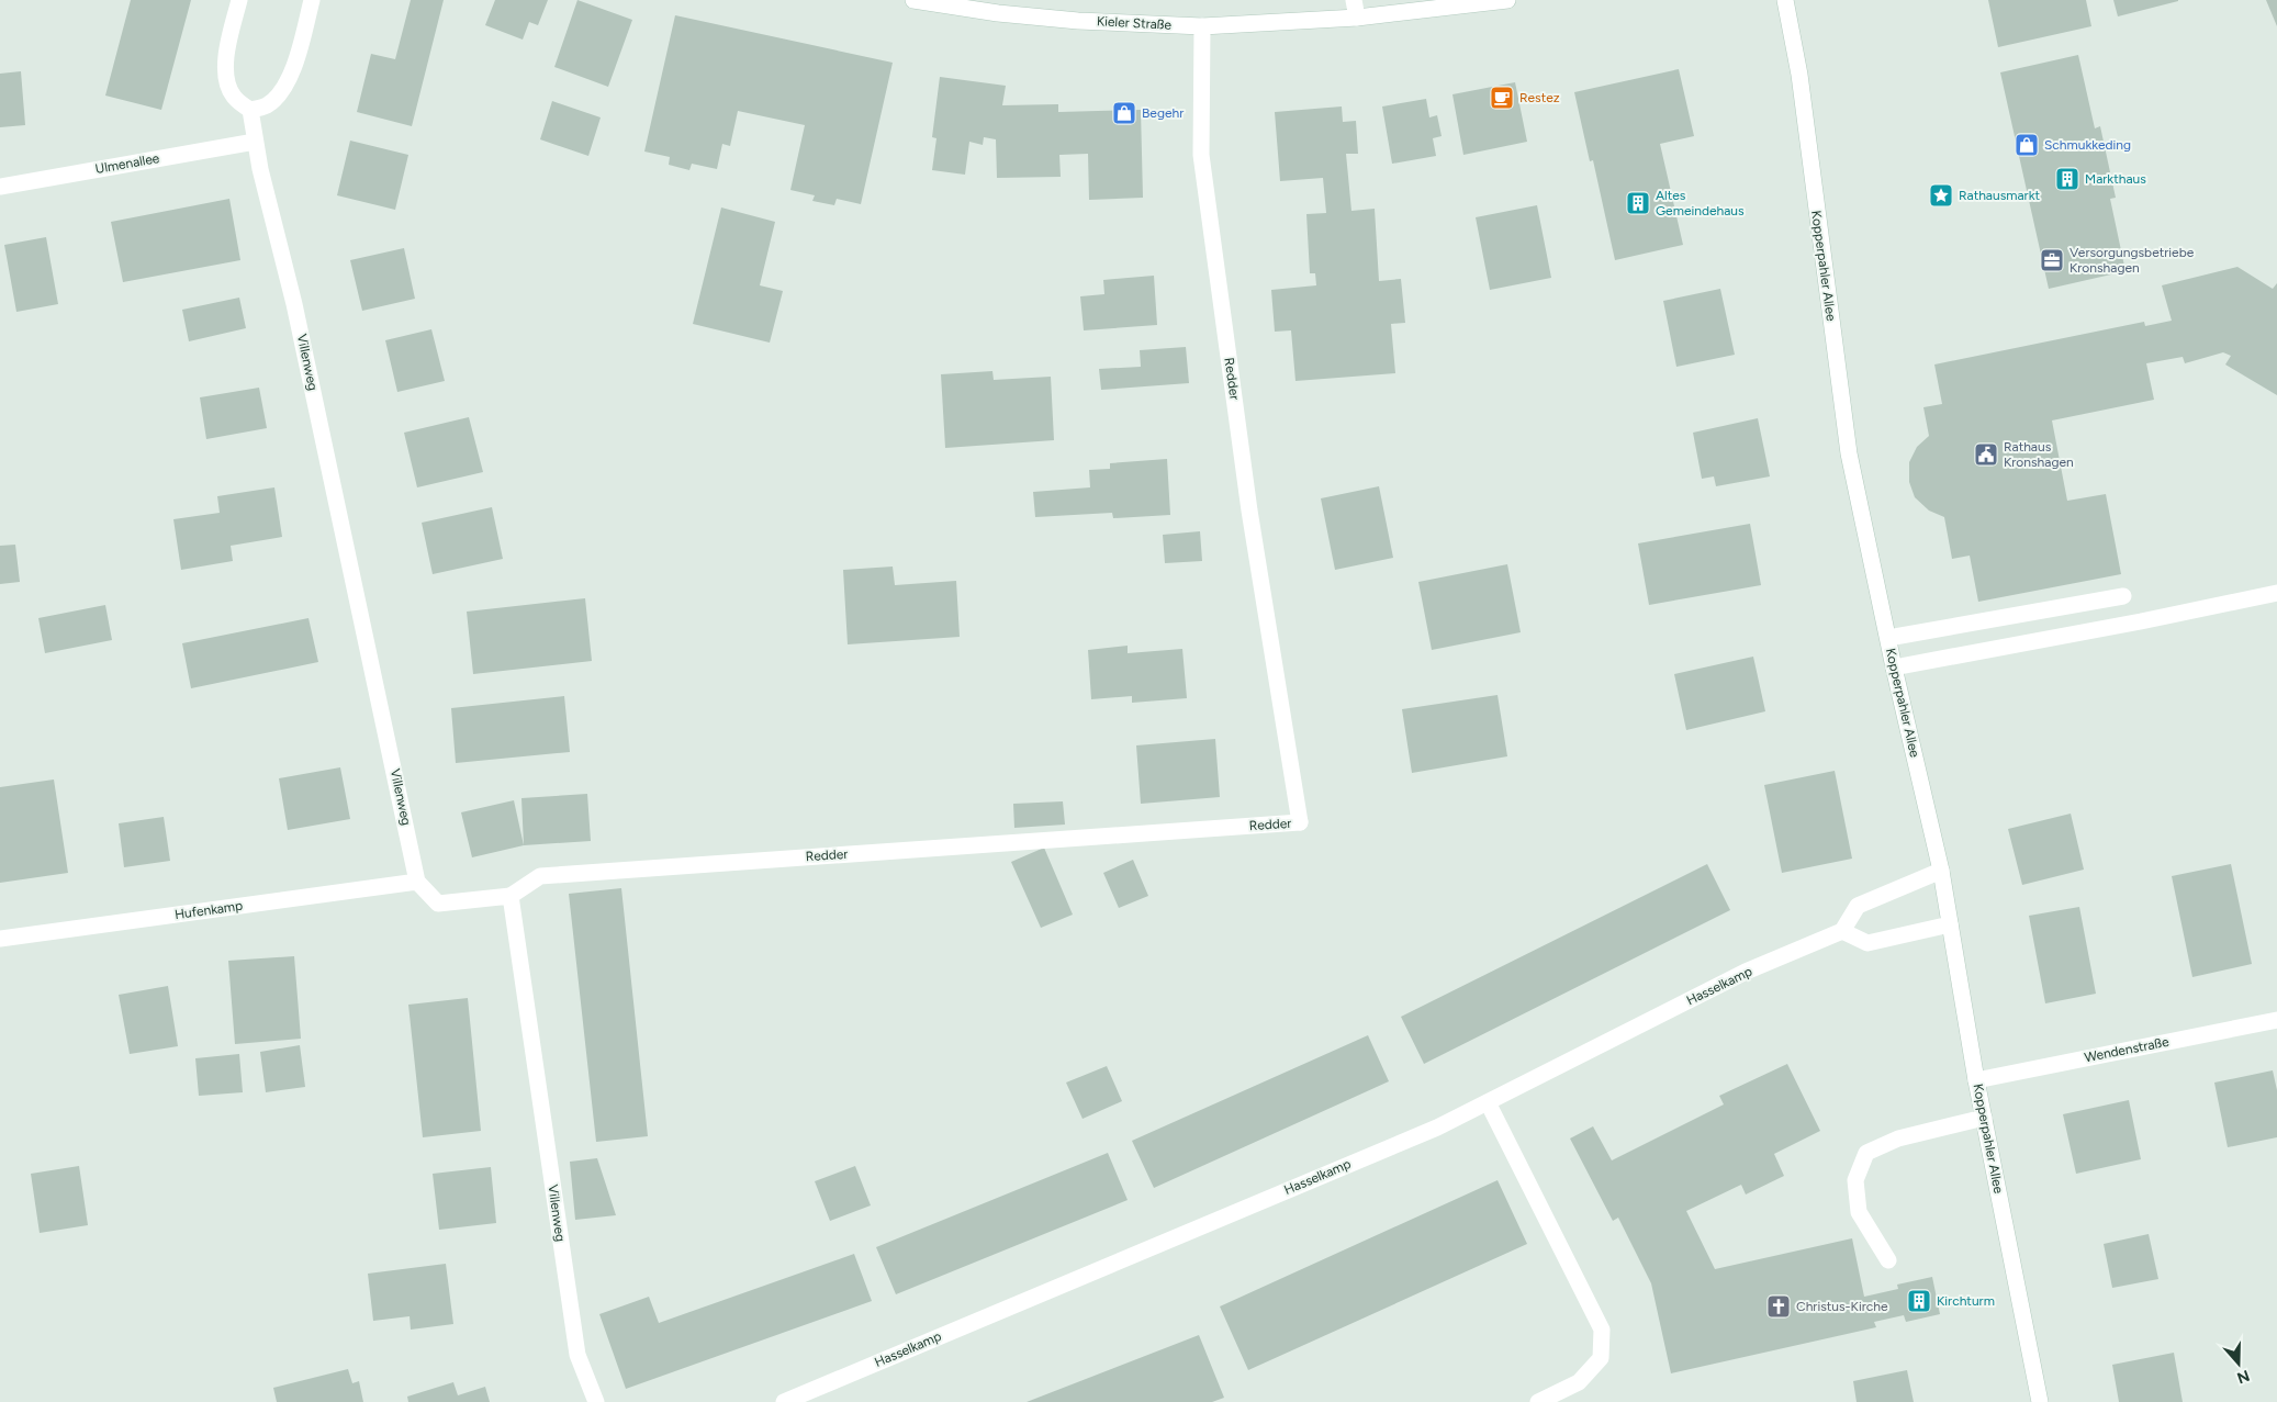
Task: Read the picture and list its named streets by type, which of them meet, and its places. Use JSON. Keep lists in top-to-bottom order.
{
  "streets": {
    "street": [
      "Kieler Straße",
      "Ulmenallee",
      "Kopperpahler Allee",
      "Villenweg",
      "Redder",
      "Hufenkamp",
      "Hasselkamp",
      "Wendenstraße"
    ]
  },
  "crossings": [
    ["Kieler Straße", "Redder"],
    ["Ulmenallee", "Villenweg"],
    ["Kopperpahler Allee", "Wendenstraße"],
    ["Villenweg", "Redder"],
    ["Villenweg", "Hufenkamp"]
  ],
  "places": {
    "cafe": ["Restez"],
    "shop": ["Begehr", "Schmukkeding"],
    "building": ["Markthaus", "Altes Gemeindehaus", "Kirchturm"],
    "place": ["Rathausmarkt"],
    "office": ["Versorgungsbetriebe Kronshagen"],
    "public building": ["Rathaus Kronshagen"],
    "church": ["Christus-Kirche"]
  },
  "north": "bottom"
}
